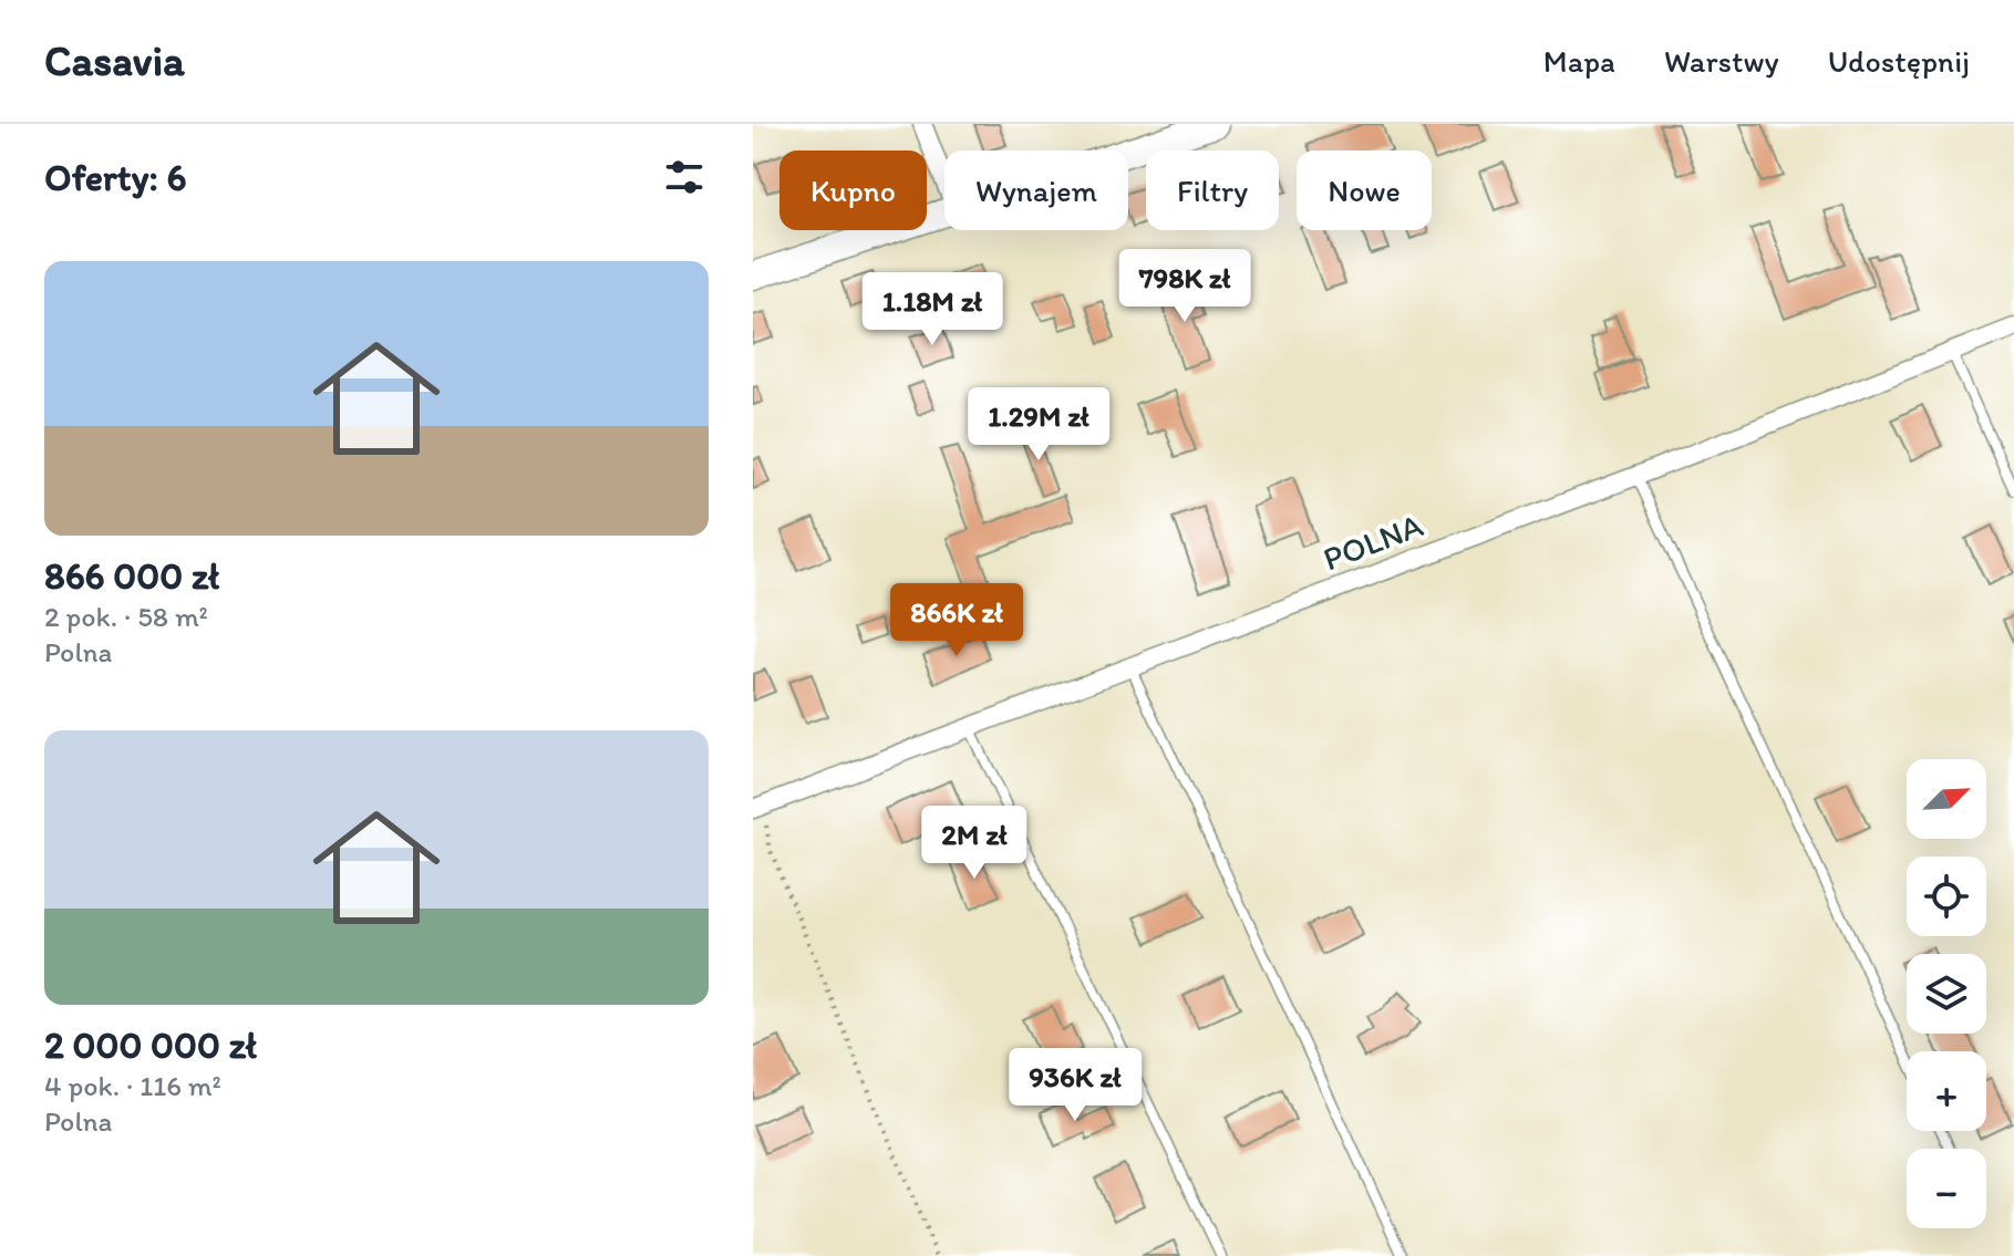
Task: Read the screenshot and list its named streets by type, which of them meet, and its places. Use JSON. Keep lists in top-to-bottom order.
{
  "streets": {
    "street": ["POLNA"]
  },
  "north": "top right",
  "page": {
    "header": "Casavia",
    "nav": ["Mapa", "Warstwy", "Udostępnij"],
    "heading": "Oferty: 6",
    "chip": [
      "Kupno",
      "Wynajem",
      "Filtry",
      "Nowe"
    ],
    "list": [
      {
        "name": "866 000 zł",
        "note": "2 pok. · 58 m² · Polna"
      },
      {
        "name": "2 000 000 zł",
        "note": "4 pok. · 116 m² · Polna"
      }
    ],
    "price": [
      "798K zł",
      "1.18M zł",
      "1.29M zł",
      "866K zł",
      "2M zł",
      "936K zł"
    ],
    "map_buttons": ["+", "−"]
  }
}
